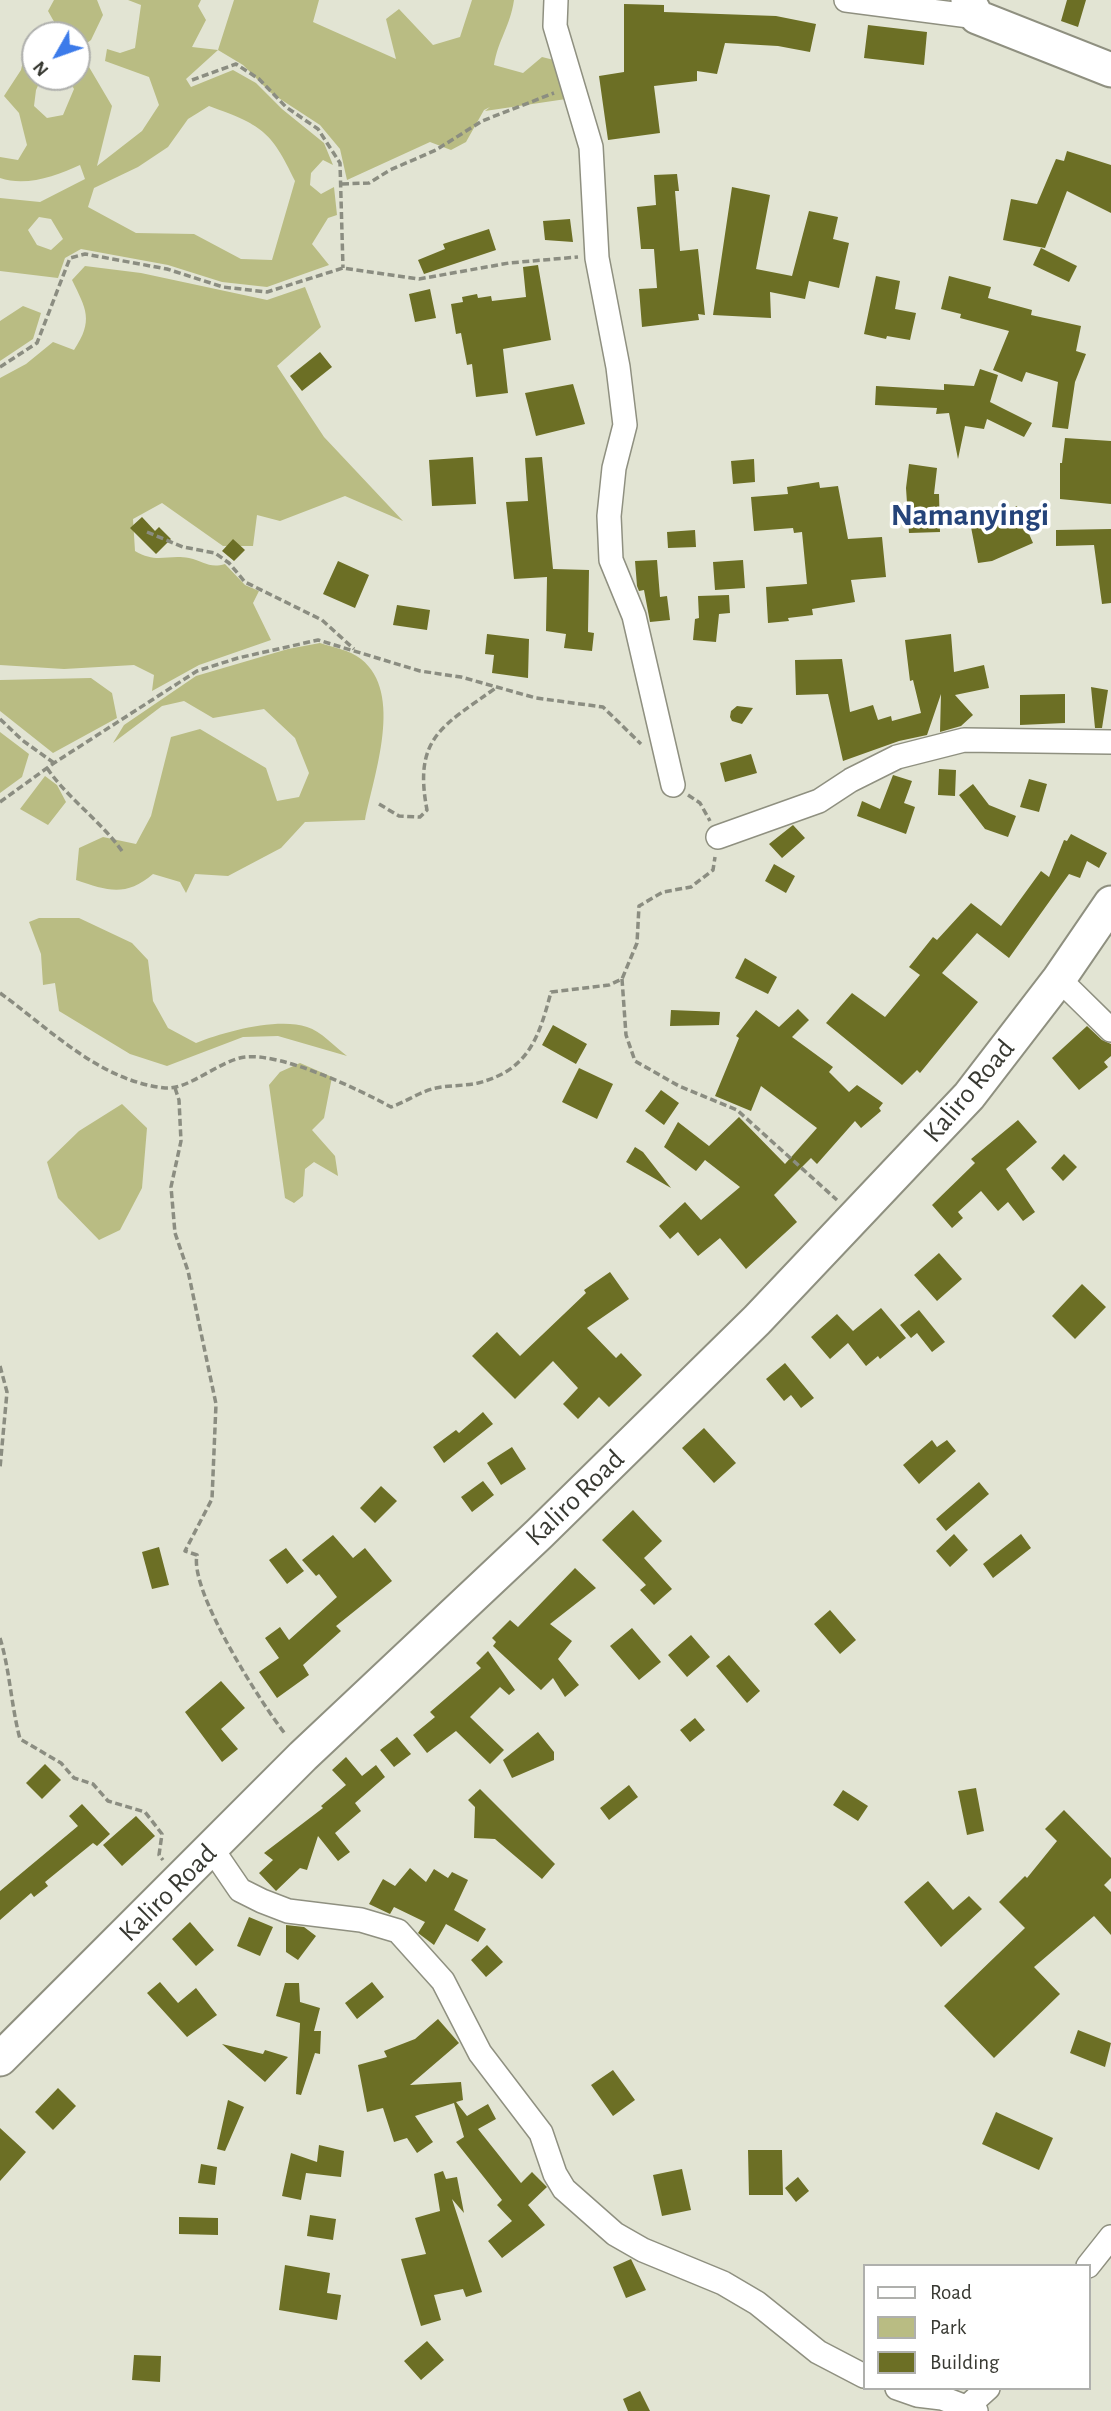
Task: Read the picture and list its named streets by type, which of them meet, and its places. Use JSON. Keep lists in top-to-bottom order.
{
  "streets": {
    "main road": ["Kaliro Road"]
  },
  "districts": ["Namanyingi"],
  "legend": ["Road", "Park", "Building"],
  "north": "bottom left"
}
